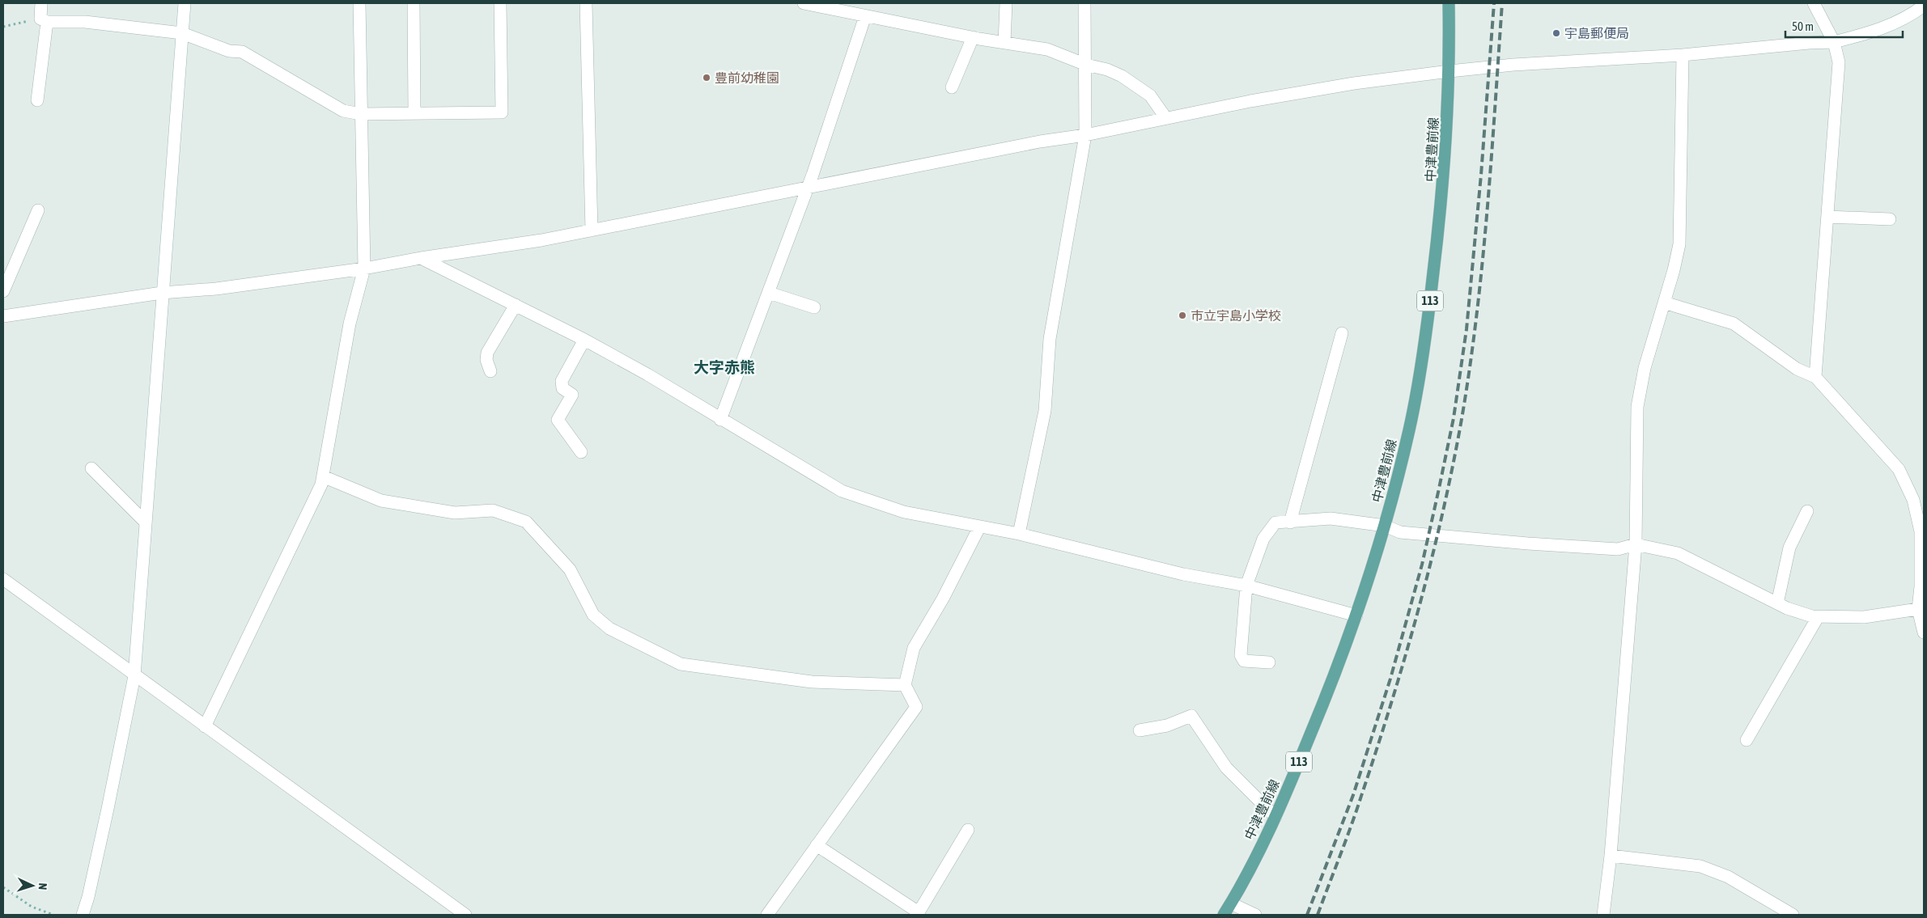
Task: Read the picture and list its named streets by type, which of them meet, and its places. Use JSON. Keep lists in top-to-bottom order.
{
  "streets": {
    "main road": ["中津豊前線", "113"]
  },
  "districts": ["大字赤熊"],
  "places": ["宇島郵便局", "豊前幼稚園", "市立宇島小学校"],
  "scale_bar": "50 m",
  "north": "right"
}
